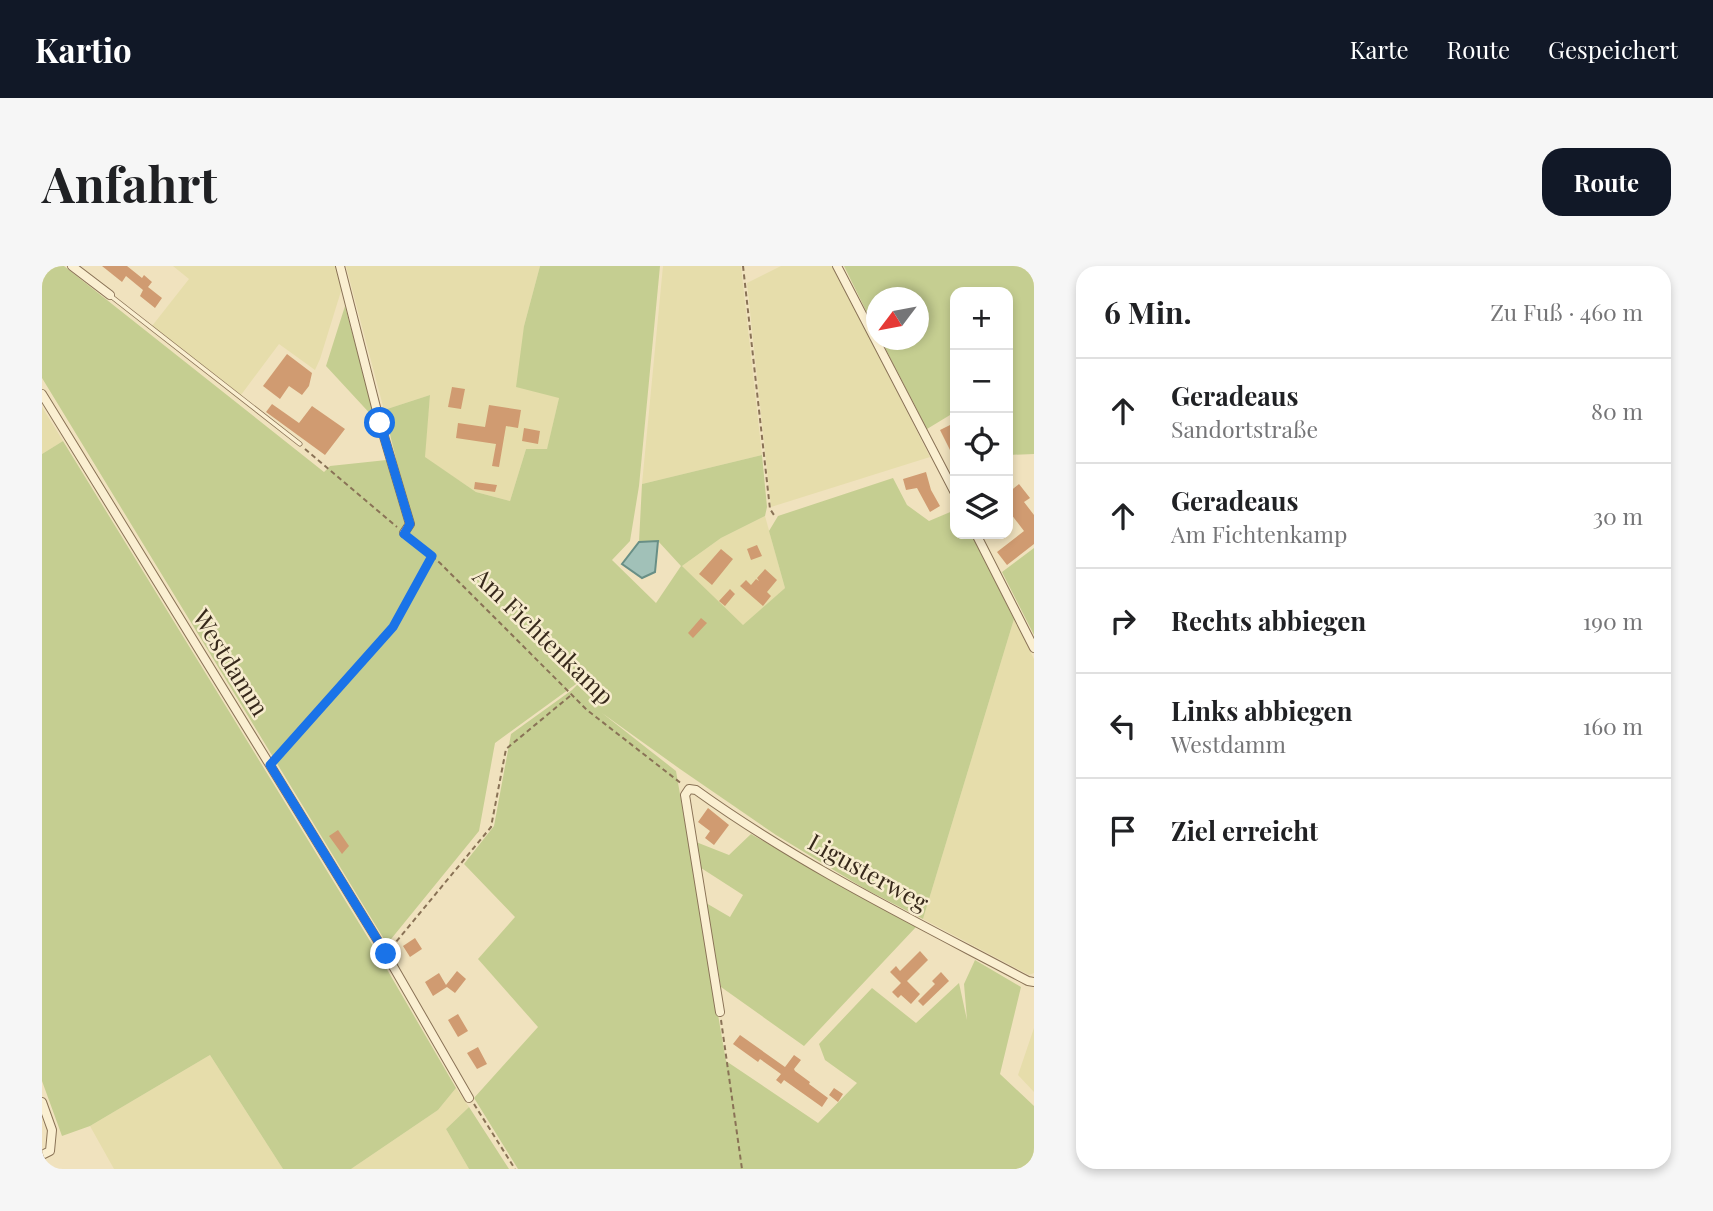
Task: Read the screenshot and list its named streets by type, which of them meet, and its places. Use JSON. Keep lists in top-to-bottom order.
{
  "streets": {
    "street": ["Westdamm", "Ligusterweg"],
    "path": ["Am Fichtenkamp"]
  },
  "crossings": [
    ["Am Fichtenkamp", "Ligusterweg"]
  ],
  "north": "bottom left",
  "page": {
    "header": "Kartio",
    "nav": ["Karte", "Route", "Gespeichert"],
    "buttons": "Route",
    "title": "Anfahrt",
    "heading": ["6 Min.", "Zu Fuß · 460 m"],
    "map_buttons": ["+", "−"],
    "list": [
      ["Geradeaus", "Sandortstraße", "80 m"],
      ["Geradeaus", "Am Fichtenkamp", "30 m"],
      ["Rechts abbiegen", "190 m"],
      ["Links abbiegen", "Westdamm", "160 m"],
      "Ziel erreicht"
    ]
  }
}
